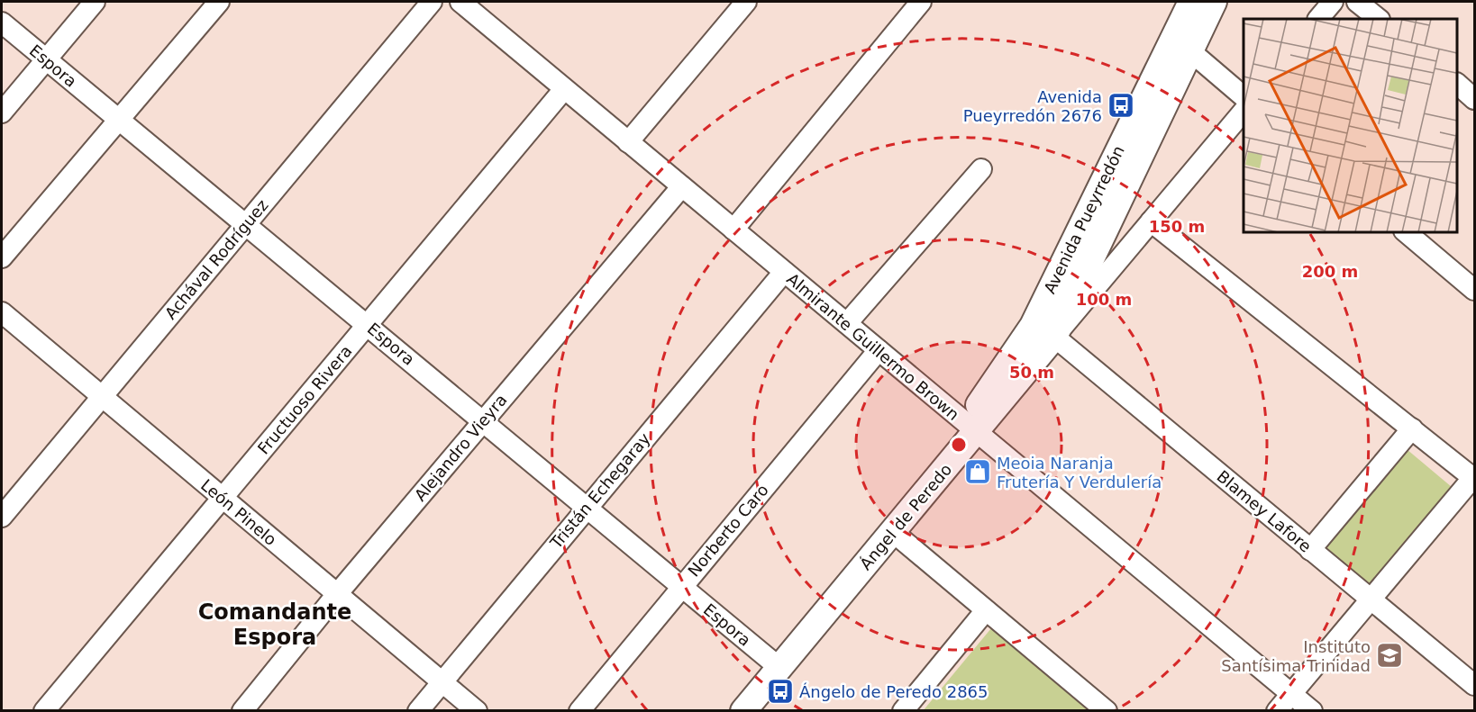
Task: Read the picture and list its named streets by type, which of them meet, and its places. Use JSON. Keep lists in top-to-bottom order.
{
  "streets": {
    "main road": ["Avenida Pueyrredón", "Ángel de Peredo"],
    "street": [
      "Espora",
      "Achával Rodríguez",
      "Almirante Guillermo Brown",
      "Fructuoso Rivera",
      "Alejandro Vieyra",
      "Tristán Echegaray",
      "Blamey Lafore",
      "León Pinelo",
      "Norberto Caro"
    ]
  },
  "crossings": [
    ["Espora", "Achával Rodríguez"],
    ["Espora", "Fructuoso Rivera"],
    ["Espora", "Alejandro Vieyra"],
    ["Espora", "Tristán Echegaray"],
    ["Espora", "Ángel de Peredo"],
    ["Espora", "Norberto Caro"],
    ["Avenida Pueyrredón", "Almirante Guillermo Brown"],
    ["Avenida Pueyrredón", "Blamey Lafore"],
    ["Avenida Pueyrredón", "Ángel de Peredo"],
    ["Achával Rodríguez", "León Pinelo"],
    ["Almirante Guillermo Brown", "Fructuoso Rivera"],
    ["Almirante Guillermo Brown", "Alejandro Vieyra"],
    ["Almirante Guillermo Brown", "Tristán Echegaray"],
    ["Almirante Guillermo Brown", "Ángel de Peredo"],
    ["Almirante Guillermo Brown", "Norberto Caro"],
    ["Fructuoso Rivera", "León Pinelo"],
    ["Alejandro Vieyra", "León Pinelo"],
    ["Tristán Echegaray", "León Pinelo"],
    ["Blamey Lafore", "Ángel de Peredo"]
  ],
  "districts": ["Comandante Espora"],
  "places": {
    "bus stop": ["Avenida Pueyrredón 2676", "Ángelo de Peredo 2865"],
    "shop": ["Meoia Naranja Frutería Y Verdulería"],
    "school or university": ["Instituto Santísima Trinidad"]
  },
  "rings": [
    "150 m",
    "200 m",
    "100 m",
    "50 m"
  ]
}
